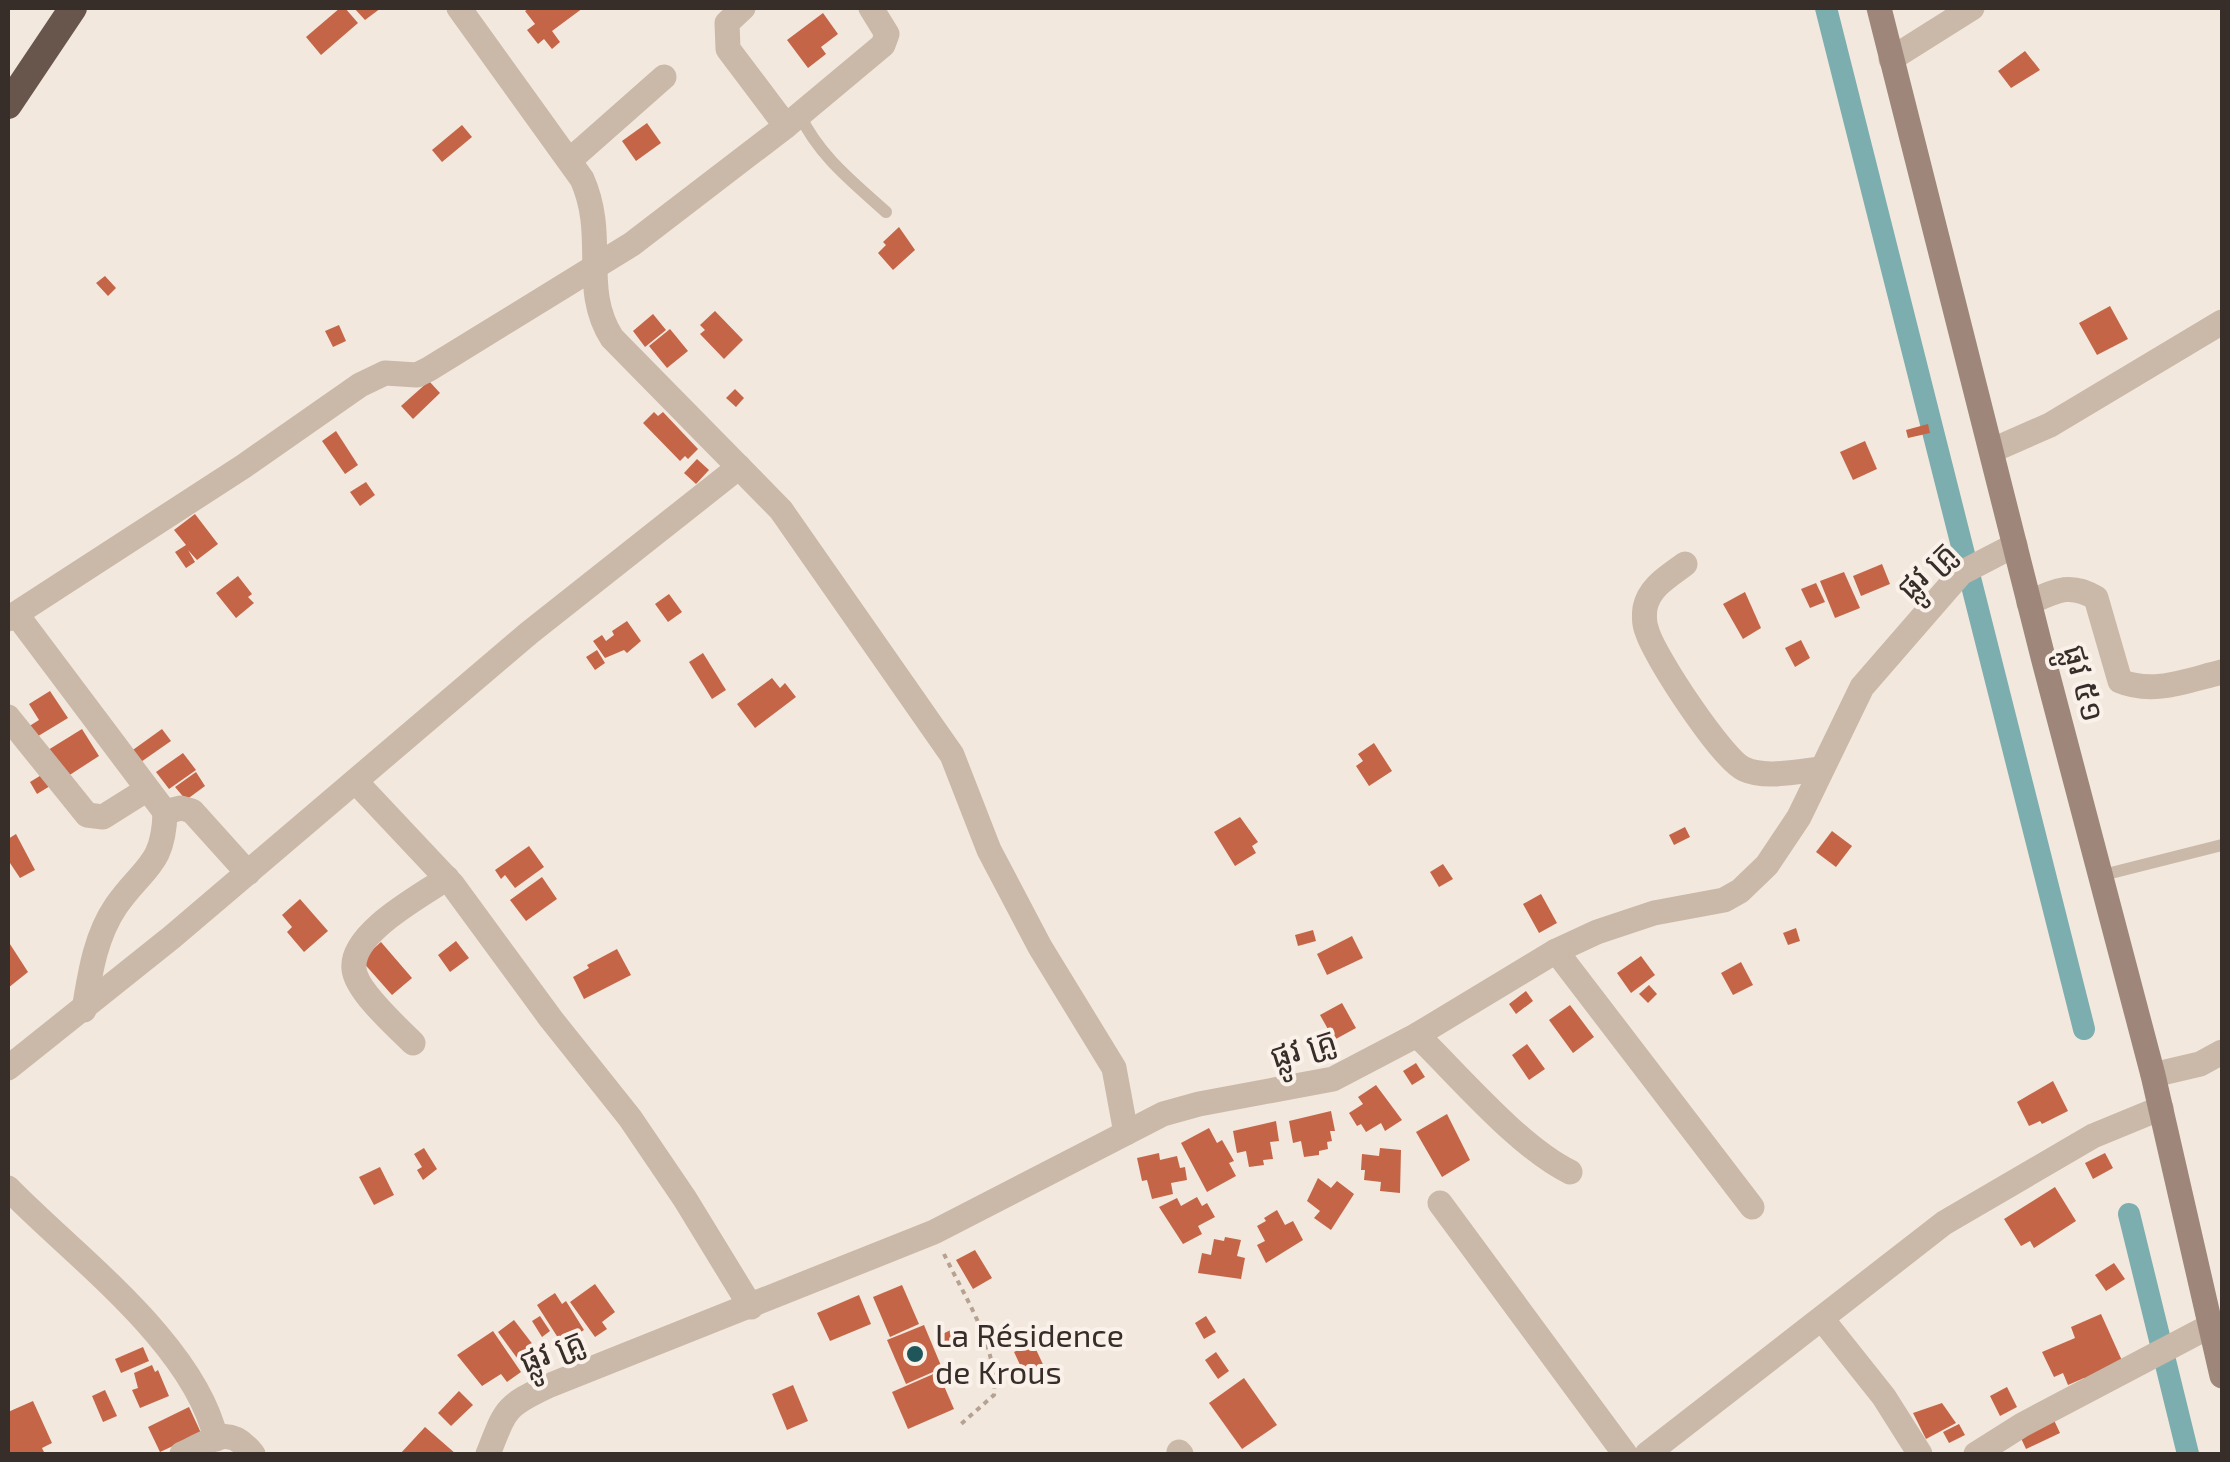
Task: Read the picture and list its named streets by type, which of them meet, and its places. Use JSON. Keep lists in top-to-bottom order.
{
  "streets": {
    "main road": ["ផ្លូវ ៥១"],
    "street": ["ផ្លូវ គ្រូ"]
  },
  "crossings": [
    ["ផ្លូវ គ្រូ", "ផ្លូវ ៥១"]
  ],
  "places": ["La Résidence de Krous"]
}
